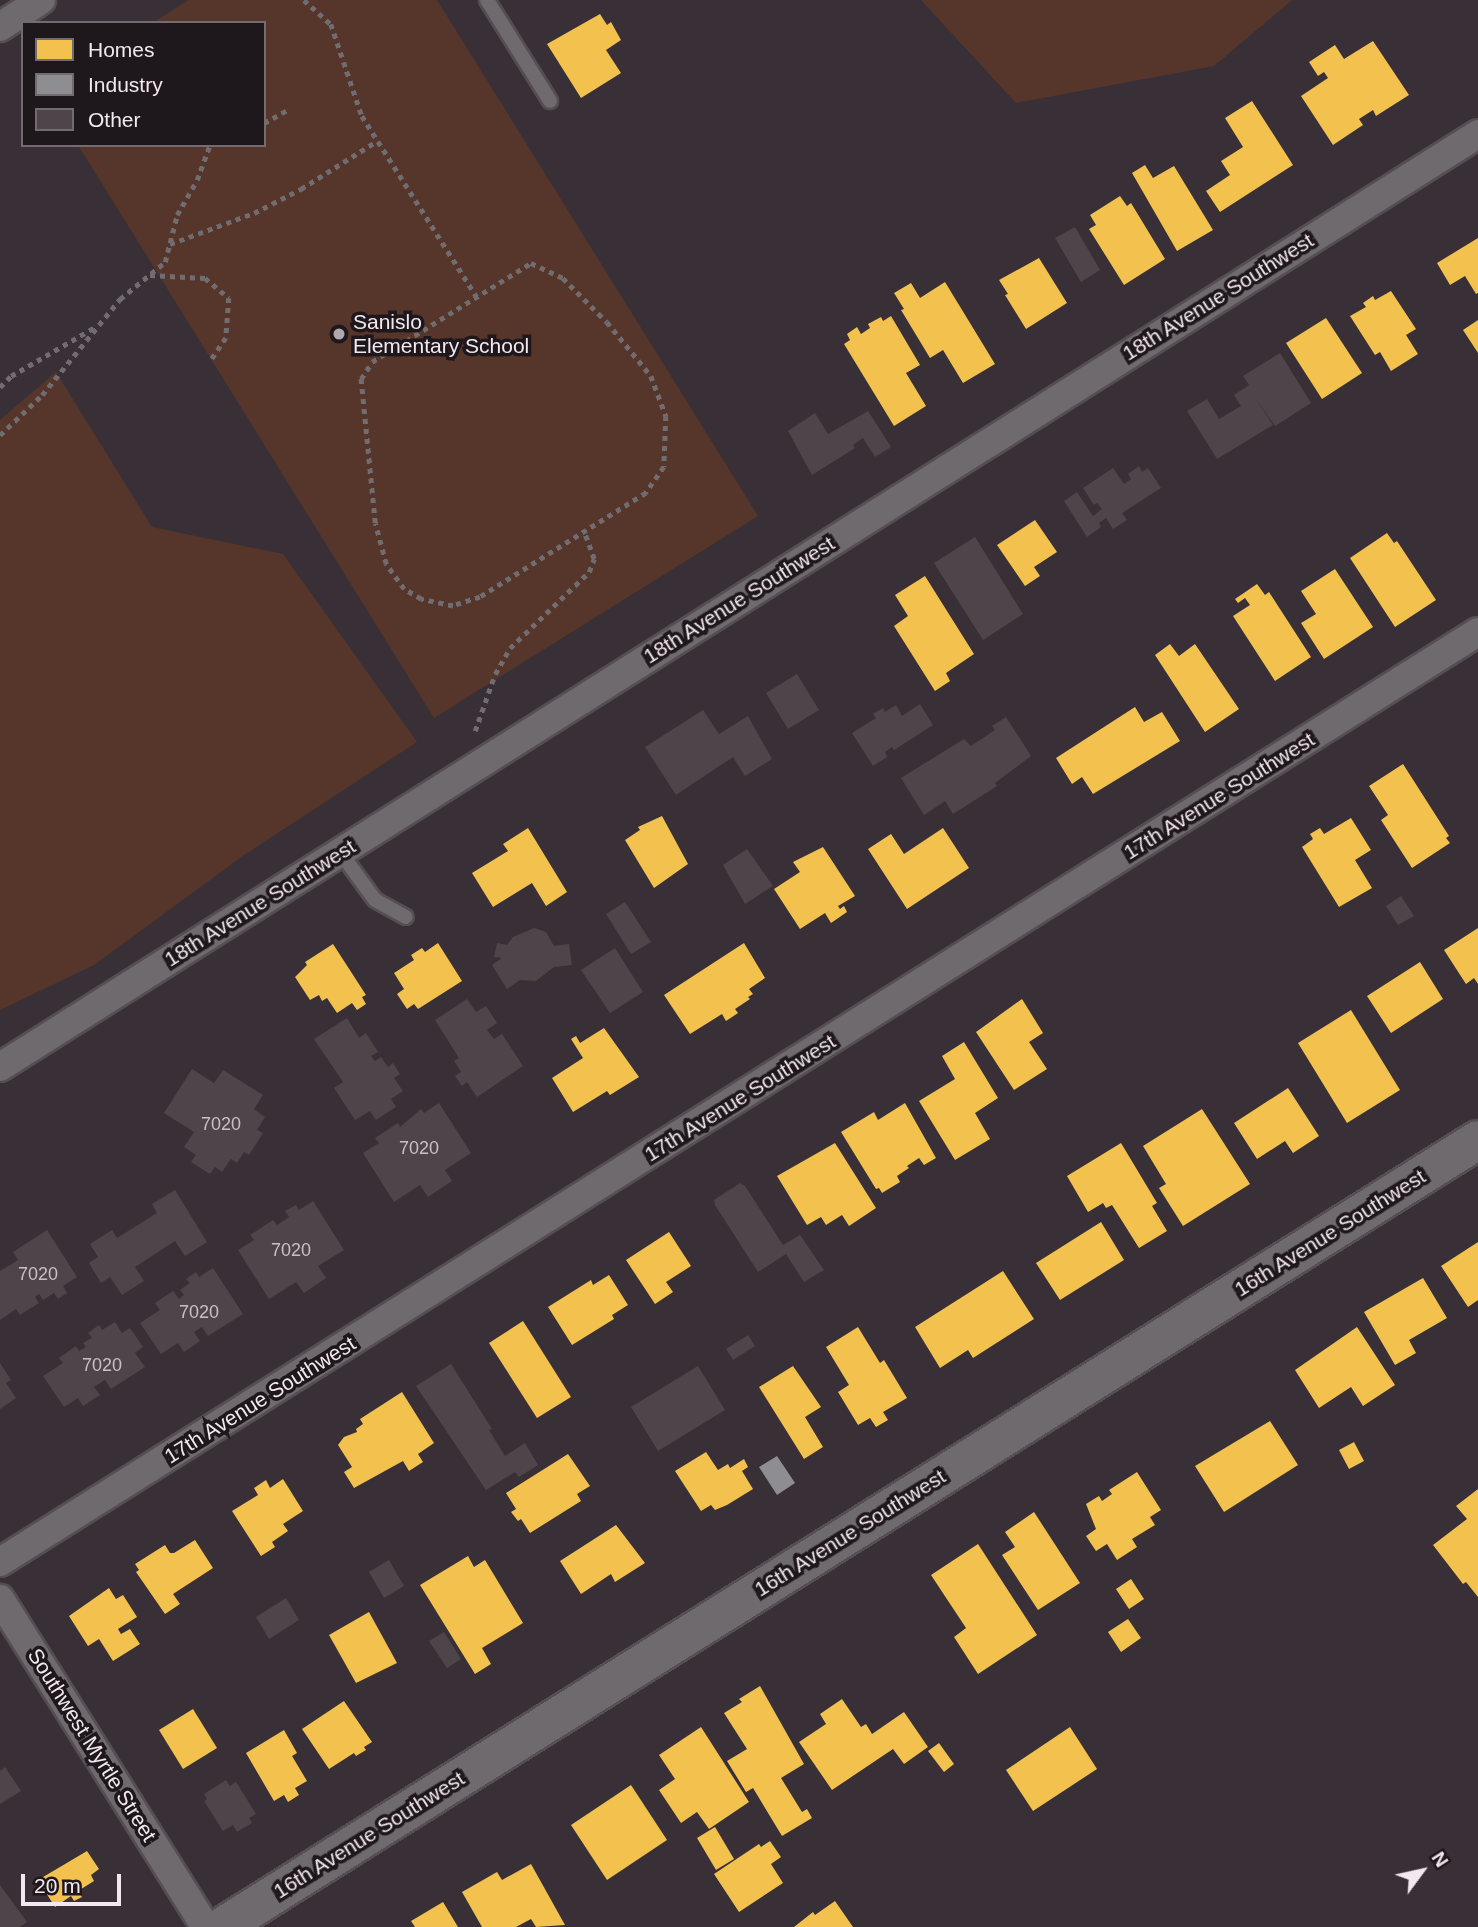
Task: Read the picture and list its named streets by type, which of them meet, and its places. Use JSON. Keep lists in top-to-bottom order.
{
  "streets": {
    "street": [
      "18th Avenue Southwest",
      "17th Avenue Southwest",
      "16th Avenue Southwest",
      "Southwest Myrtle Street"
    ]
  },
  "places": ["Sanislo Elementary School"],
  "house_numbers": [
    "7020",
    "7020",
    "7020",
    "7020",
    "7020",
    "7020"
  ],
  "legend": ["Homes", "Industry", "Other"],
  "scale_bar": "20 m",
  "north": "top right"
}
